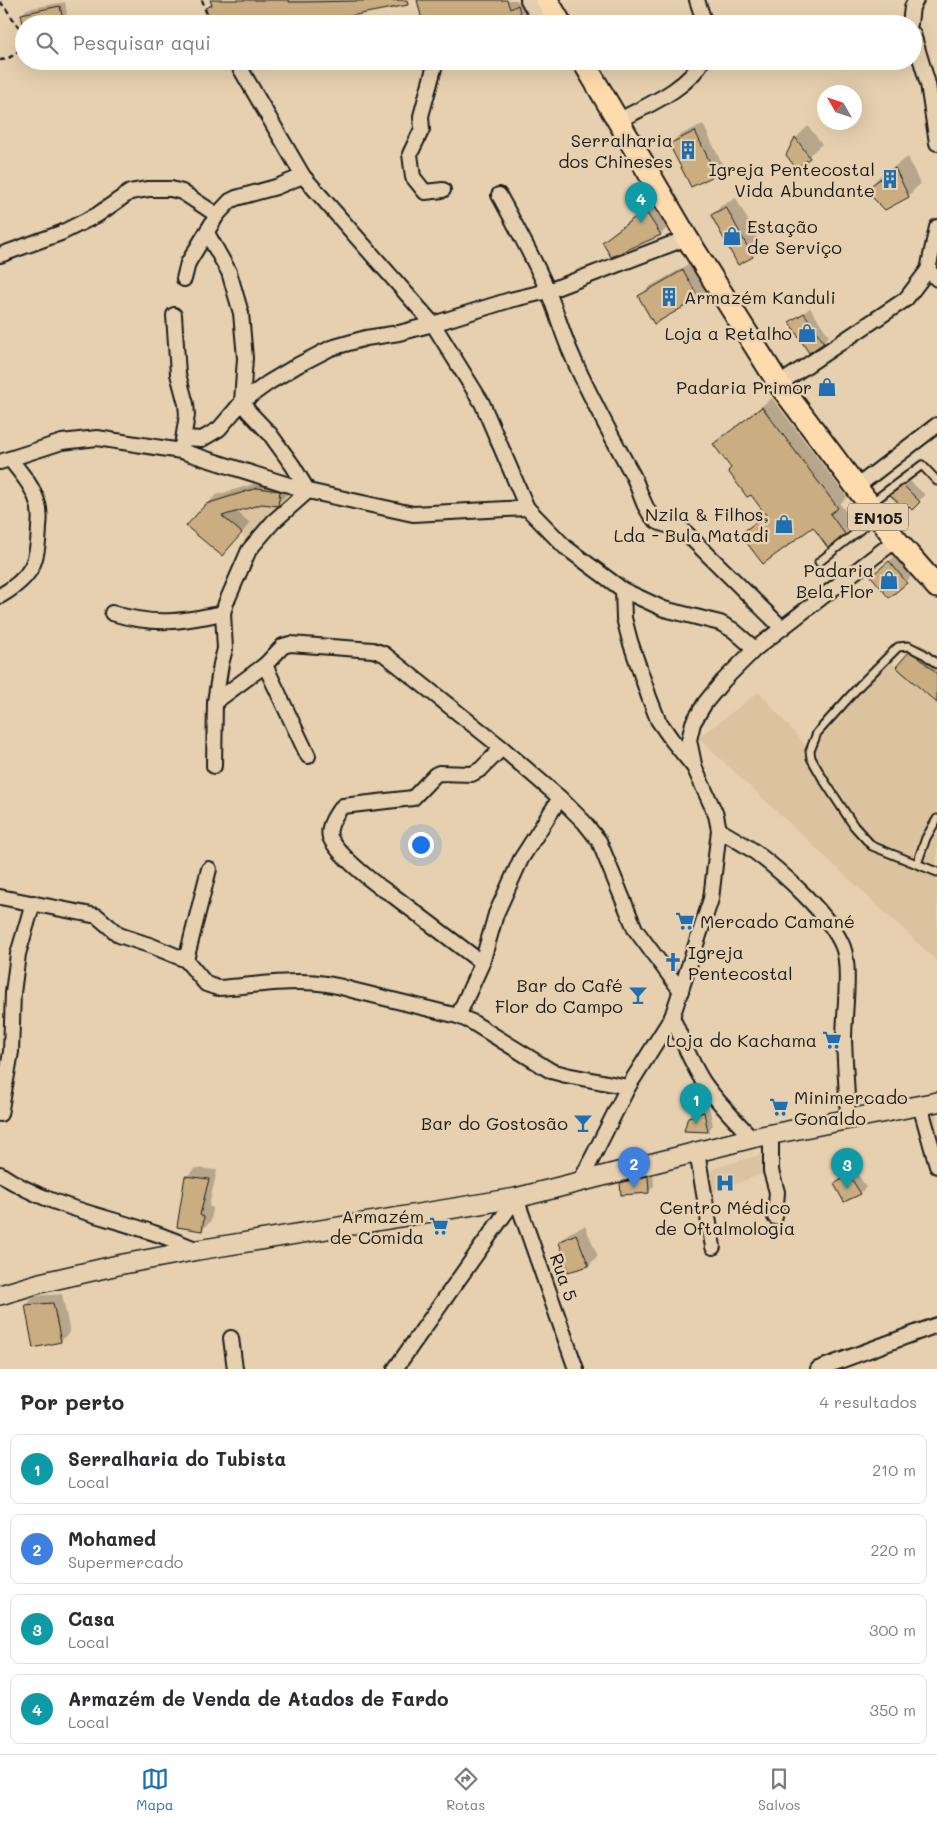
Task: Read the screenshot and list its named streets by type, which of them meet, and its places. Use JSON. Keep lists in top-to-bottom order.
{
  "streets": {
    "main road": ["EN105"],
    "street": ["Rua 5"]
  },
  "places": {
    "building": ["Serralharia dos Chineses", "Igreja Pentecostal Vida Abundante", "Armazém Kanduli"],
    "shop": [
      "Estação de Serviço",
      "Loja a Retalho",
      "Padaria Primor",
      "Nzila & Filhos, Lda - Bula Matadi",
      "Padaria Bela Flor"
    ],
    "supermarket": [
      "Mercado Camané",
      "Loja do Kachama",
      "Minimercado Gonaldo",
      "Armazém de Comida"
    ],
    "church": ["Igreja Pentecostal"],
    "bar": ["Bar do Café Flor do Campo", "Bar do Gostosão"],
    "hospital": ["Centro Médico de Oftalmologia"]
  },
  "north": "top left",
  "page": {
    "search": "Pesquisar aqui",
    "pins": [
      "4",
      "1",
      "2",
      "3"
    ],
    "heading": ["Por perto", "4 resultados"],
    "list": [
      {
        "mark": "1",
        "name": "Serralharia do Tubista",
        "note": "Local",
        "value": "210 m"
      },
      {
        "mark": "2",
        "name": "Mohamed",
        "note": "Supermercado",
        "value": "220 m"
      },
      {
        "mark": "3",
        "name": "Casa",
        "note": "Local",
        "value": "300 m"
      },
      {
        "mark": "4",
        "name": "Armazém de Venda de Atados de Fardo",
        "note": "Local",
        "value": "350 m"
      }
    ],
    "nav": ["Mapa", "Rotas", "Salvos"]
  }
}
